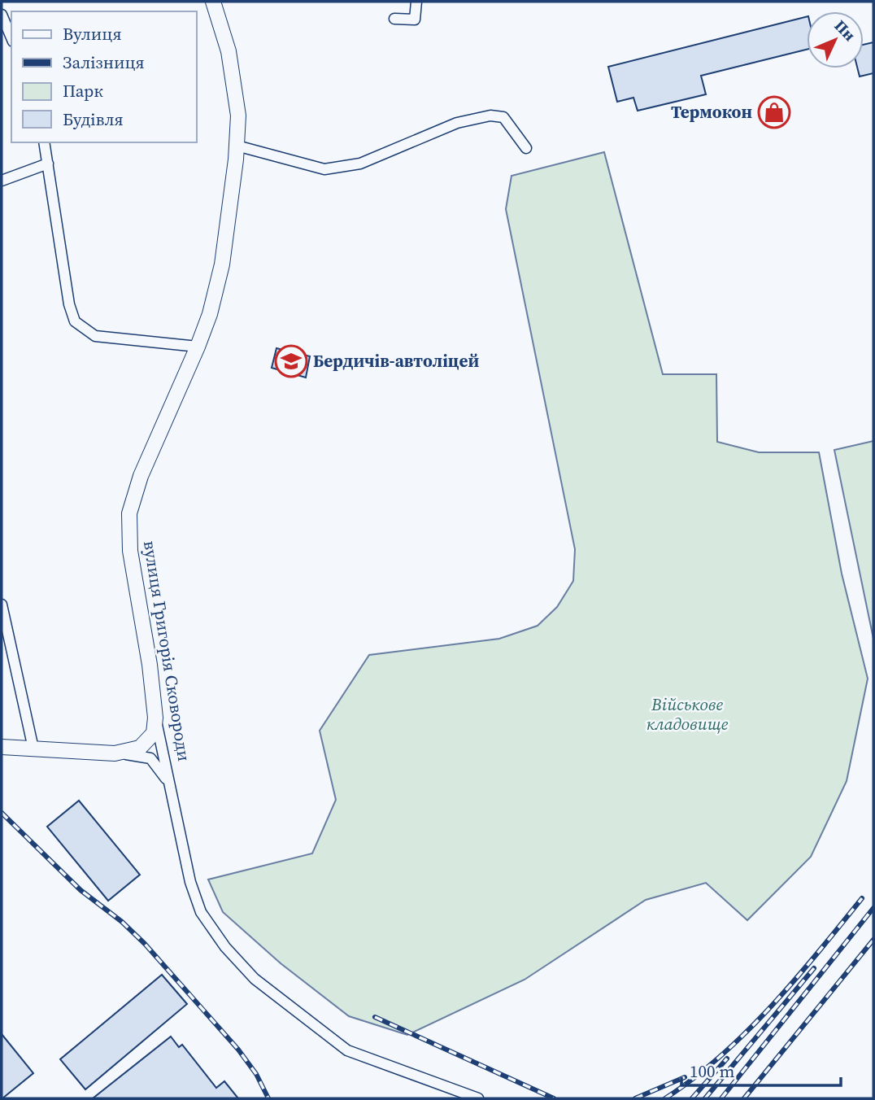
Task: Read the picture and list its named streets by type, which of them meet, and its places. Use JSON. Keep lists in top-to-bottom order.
{
  "streets": {
    "main road": ["вулиця Григорія Сковороди"]
  },
  "parks": ["Військове кладовище"],
  "places": {
    "shop": ["Термокон"],
    "school or university": ["Бердичів-автоліцей"]
  },
  "legend": [
    "Вулиця",
    "Залізниця",
    "Парк",
    "Будівля"
  ],
  "scale_bar": "100 m",
  "north": "top right"
}
